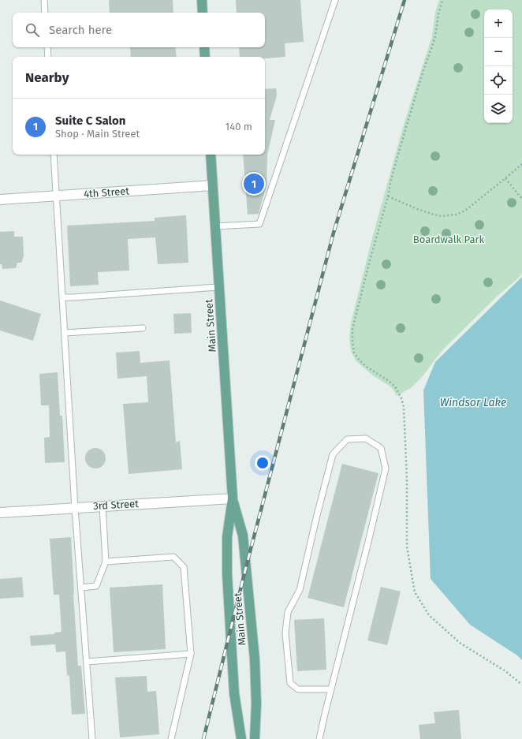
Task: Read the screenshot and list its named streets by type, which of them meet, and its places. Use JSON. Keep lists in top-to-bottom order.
{
  "streets": {
    "main road": ["Main Street"],
    "street": ["4th Street", "3rd Street"]
  },
  "crossings": [
    ["4th Street", "Main Street"],
    ["Main Street", "3rd Street"]
  ],
  "water": ["Windsor Lake"],
  "parks": ["Boardwalk Park"],
  "page": {
    "map_buttons": ["+", "−"],
    "search": "Search here",
    "heading": "Nearby",
    "list": [
      {
        "mark": "1",
        "name": "Suite C Salon",
        "note": "Shop · Main Street",
        "value": "140 m"
      }
    ],
    "pins": "1"
  }
}
